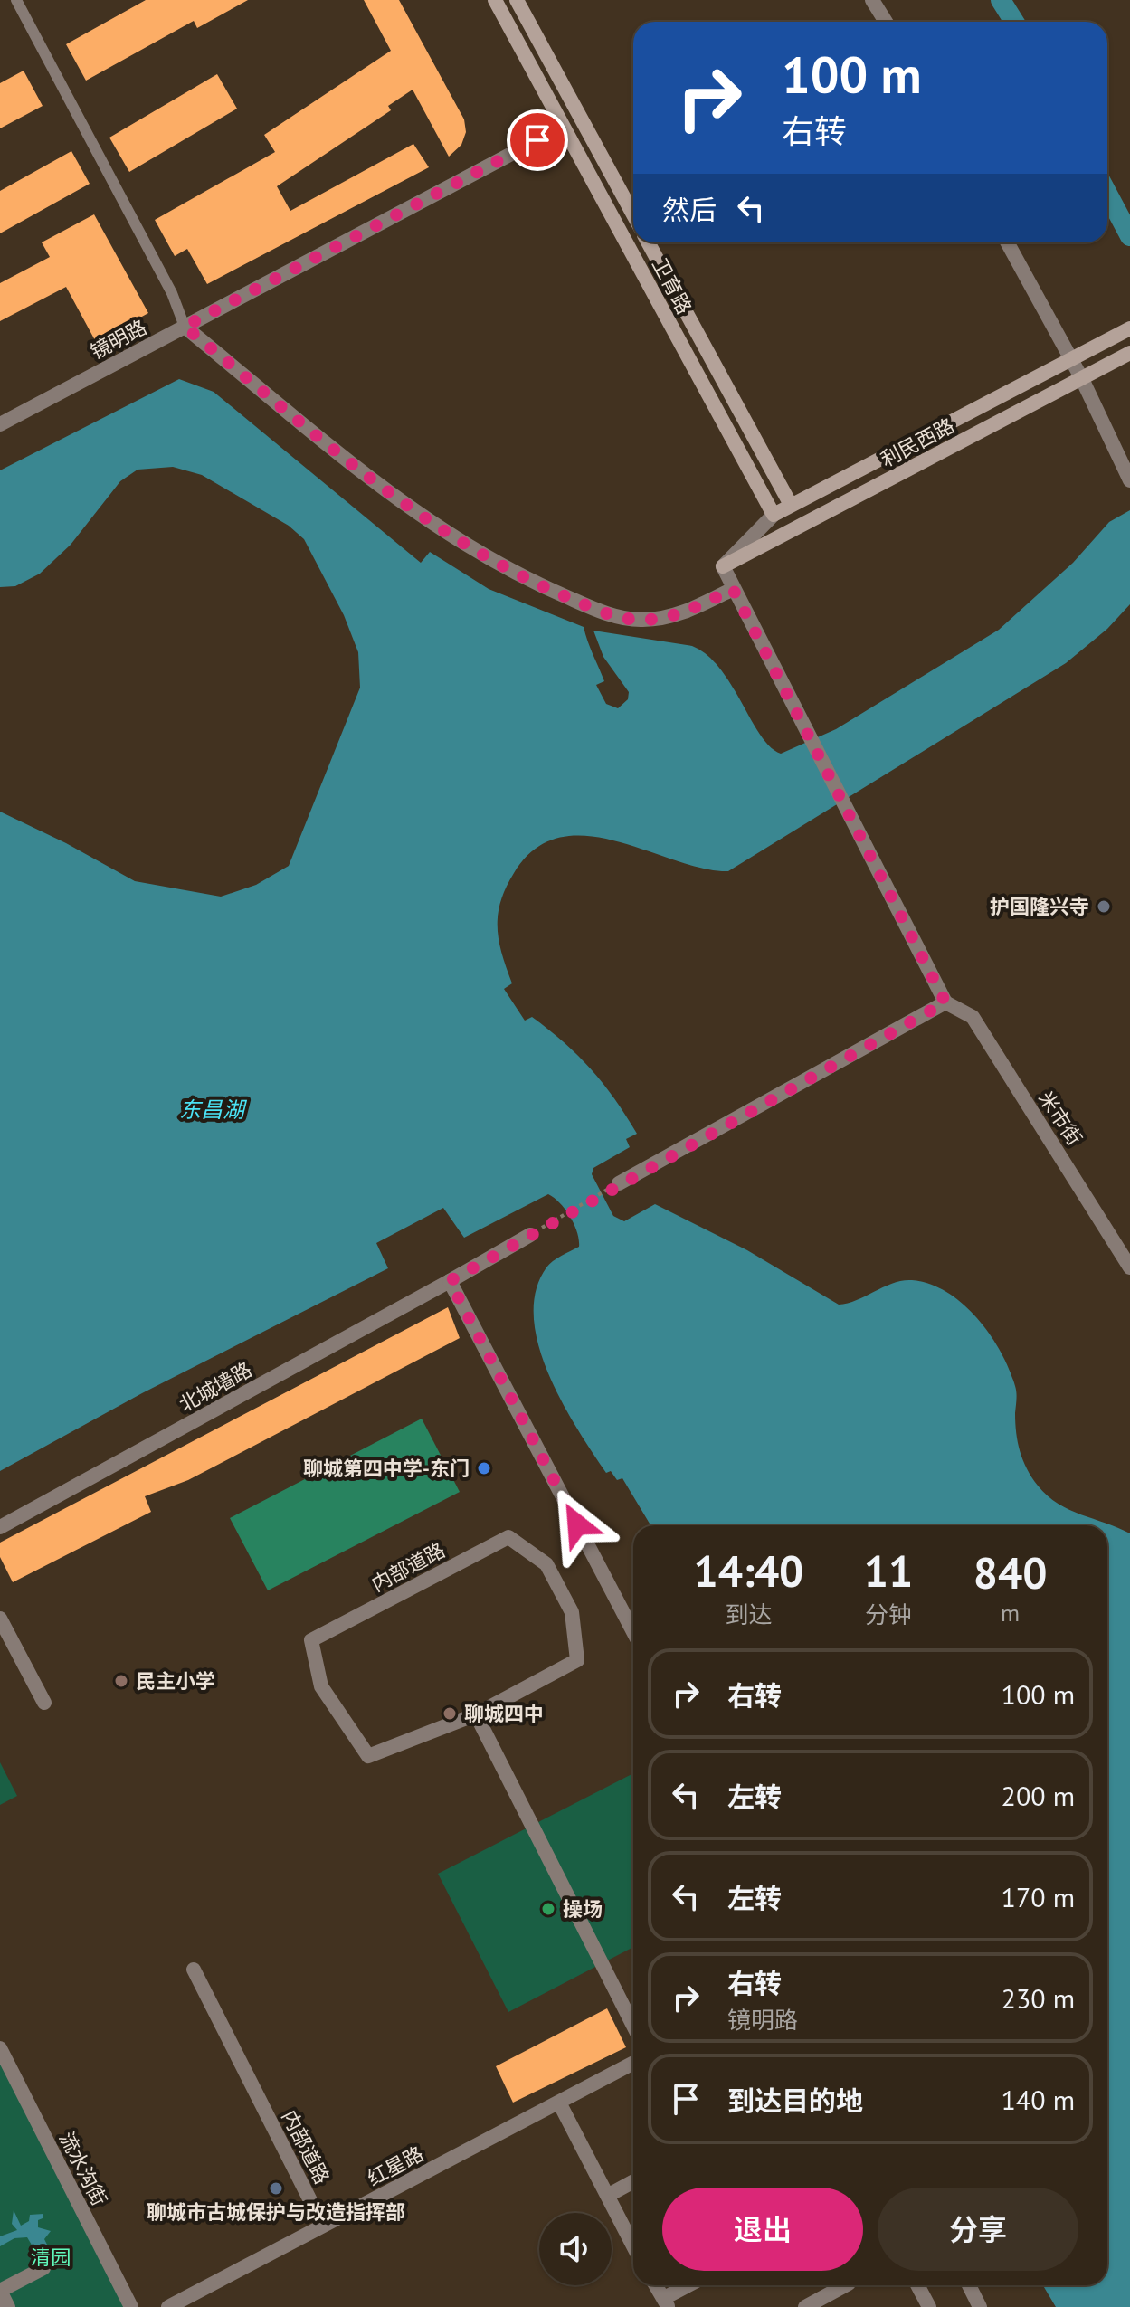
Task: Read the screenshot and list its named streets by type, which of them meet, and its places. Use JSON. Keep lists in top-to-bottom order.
{
  "streets": {
    "main road": ["卫育路", "利民西路"],
    "street": [
      "镜明路",
      "米市街",
      "北城墙路",
      "内部道路",
      "红星路",
      "流水沟街"
    ]
  },
  "crossings": [
    ["卫育路", "镜明路"],
    ["卫育路", "利民西路"],
    ["内部道路", "红星路"]
  ],
  "water": ["东昌湖"],
  "parks": ["清园"],
  "places": [
    "护国隆兴寺",
    "聊城第四中学-东门",
    "民主小学",
    "聊城四中",
    "操场",
    "聊城市古城保护与改造指挥部"
  ],
  "page": {
    "turn": ["100 m", "右转"],
    "then": "然后",
    "eta": [
      "14:40",
      "到达",
      "11",
      "分钟",
      "840",
      "m"
    ],
    "list": [
      {
        "name": "右转",
        "value": "100 m"
      },
      {
        "name": "左转",
        "value": "200 m"
      },
      {
        "name": "左转",
        "value": "170 m"
      },
      {
        "name": "右转",
        "note": "镜明路",
        "value": "230 m"
      },
      {
        "name": "到达目的地",
        "value": "140 m"
      }
    ],
    "buttons": ["退出", "分享"]
  }
}
